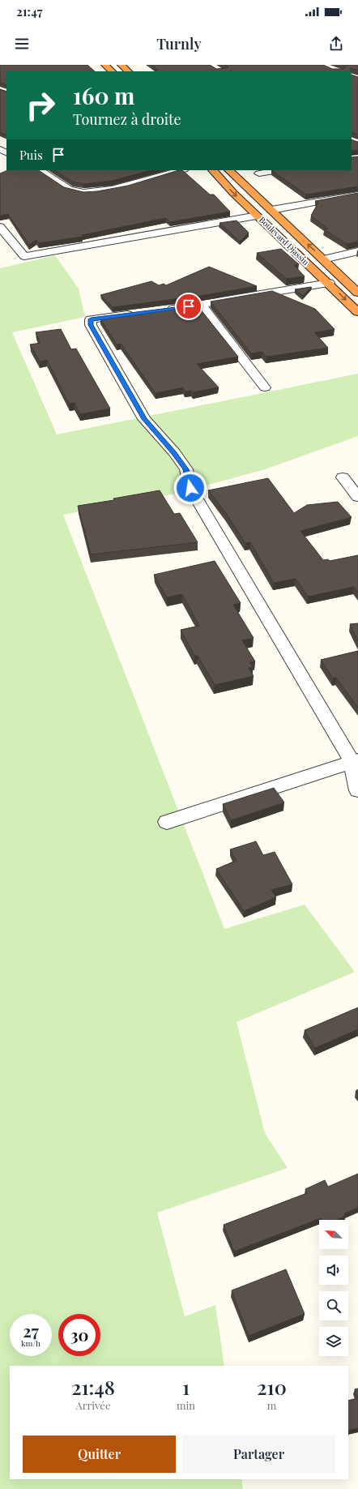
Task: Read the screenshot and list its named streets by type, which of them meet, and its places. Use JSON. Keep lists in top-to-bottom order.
{
  "streets": {
    "highway": ["Boulevard Djassin"]
  },
  "north": "top left",
  "page": {
    "status": "21:47",
    "header": "Turnly",
    "turn": ["160 m", "Tournez à droite"],
    "then": "Puis",
    "speed": "27 km/h",
    "limit": "30",
    "eta": [
      "21:48",
      "Arrivée",
      "1",
      "min",
      "210",
      "m"
    ],
    "buttons": ["Quitter", "Partager"]
  }
}
